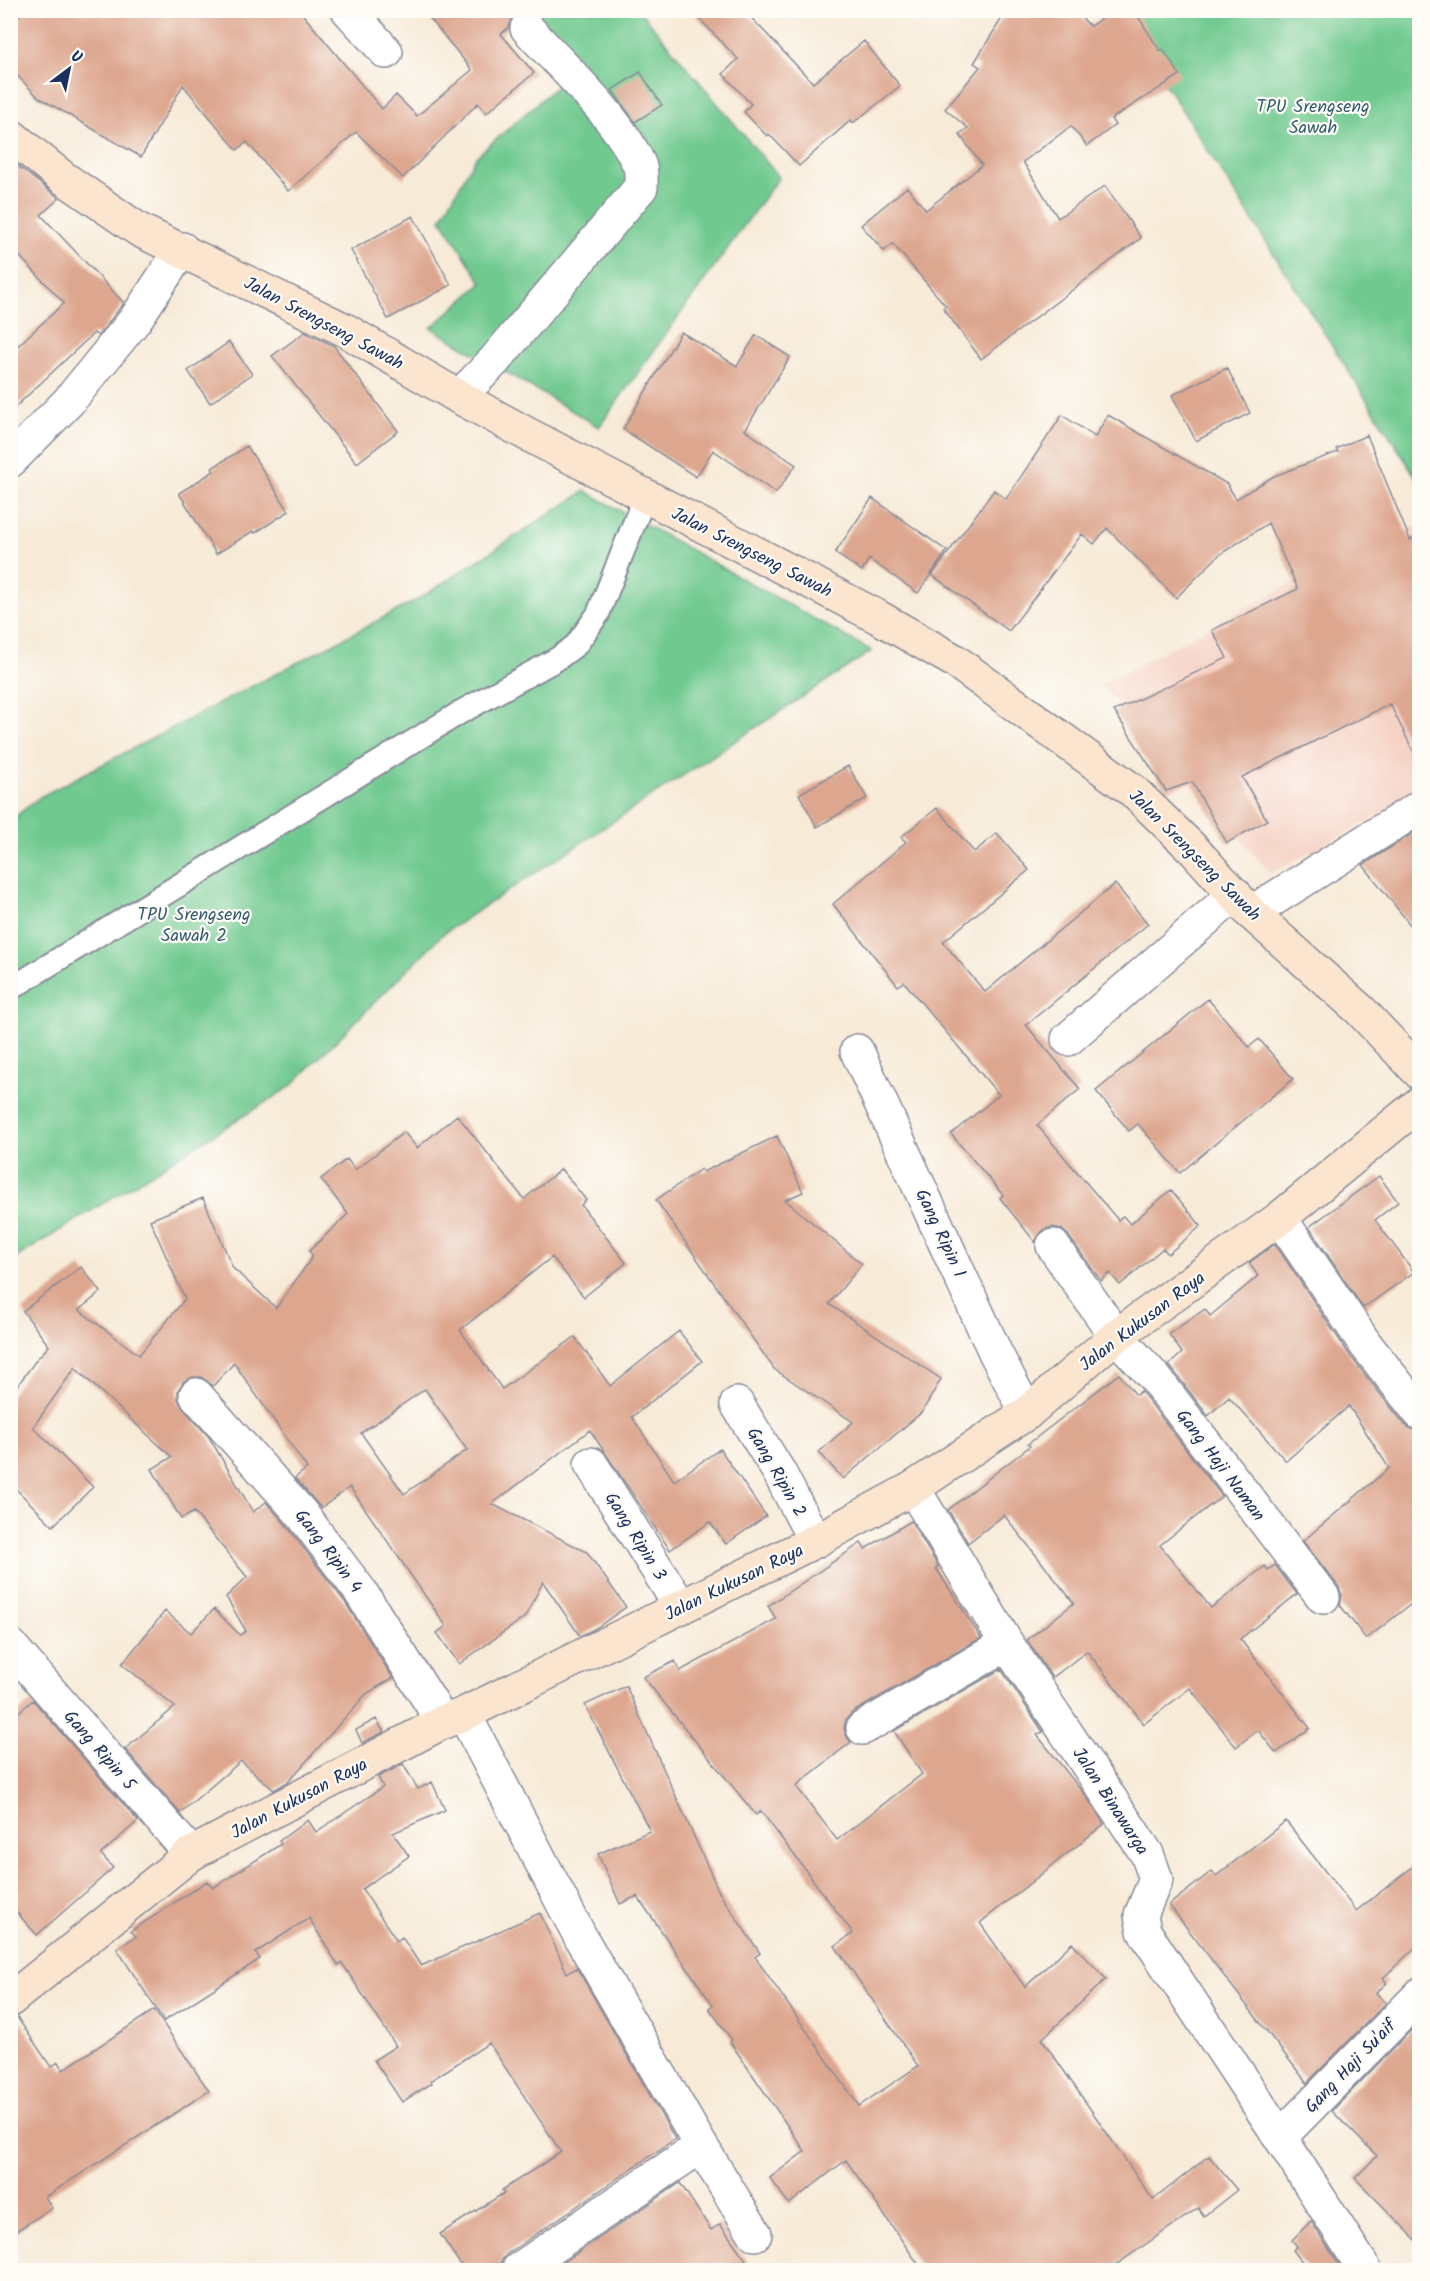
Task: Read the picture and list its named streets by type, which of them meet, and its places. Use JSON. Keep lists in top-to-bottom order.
{
  "streets": {
    "street": [
      "Jalan Srengseng Sawah",
      "Gang Ripin 1",
      "Jalan Kukusan Raya",
      "Gang Haji Naman",
      "Gang Ripin 2",
      "Gang Ripin 3",
      "Gang Ripin 4",
      "Gang Ripin 5",
      "Jalan Binawarga",
      "Gang Haji Su'aif"
    ]
  },
  "crossings": [
    ["Gang Ripin 1", "Jalan Kukusan Raya"],
    ["Jalan Kukusan Raya", "Gang Haji Naman"],
    ["Jalan Kukusan Raya", "Gang Ripin 2"],
    ["Jalan Kukusan Raya", "Gang Ripin 3"],
    ["Jalan Kukusan Raya", "Gang Ripin 4"],
    ["Jalan Kukusan Raya", "Gang Ripin 5"],
    ["Jalan Kukusan Raya", "Jalan Binawarga"],
    ["Jalan Binawarga", "Gang Haji Su'aif"]
  ],
  "parks": ["TPU Srengseng Sawah", "TPU Srengseng Sawah 2"],
  "north": "top right"
}
